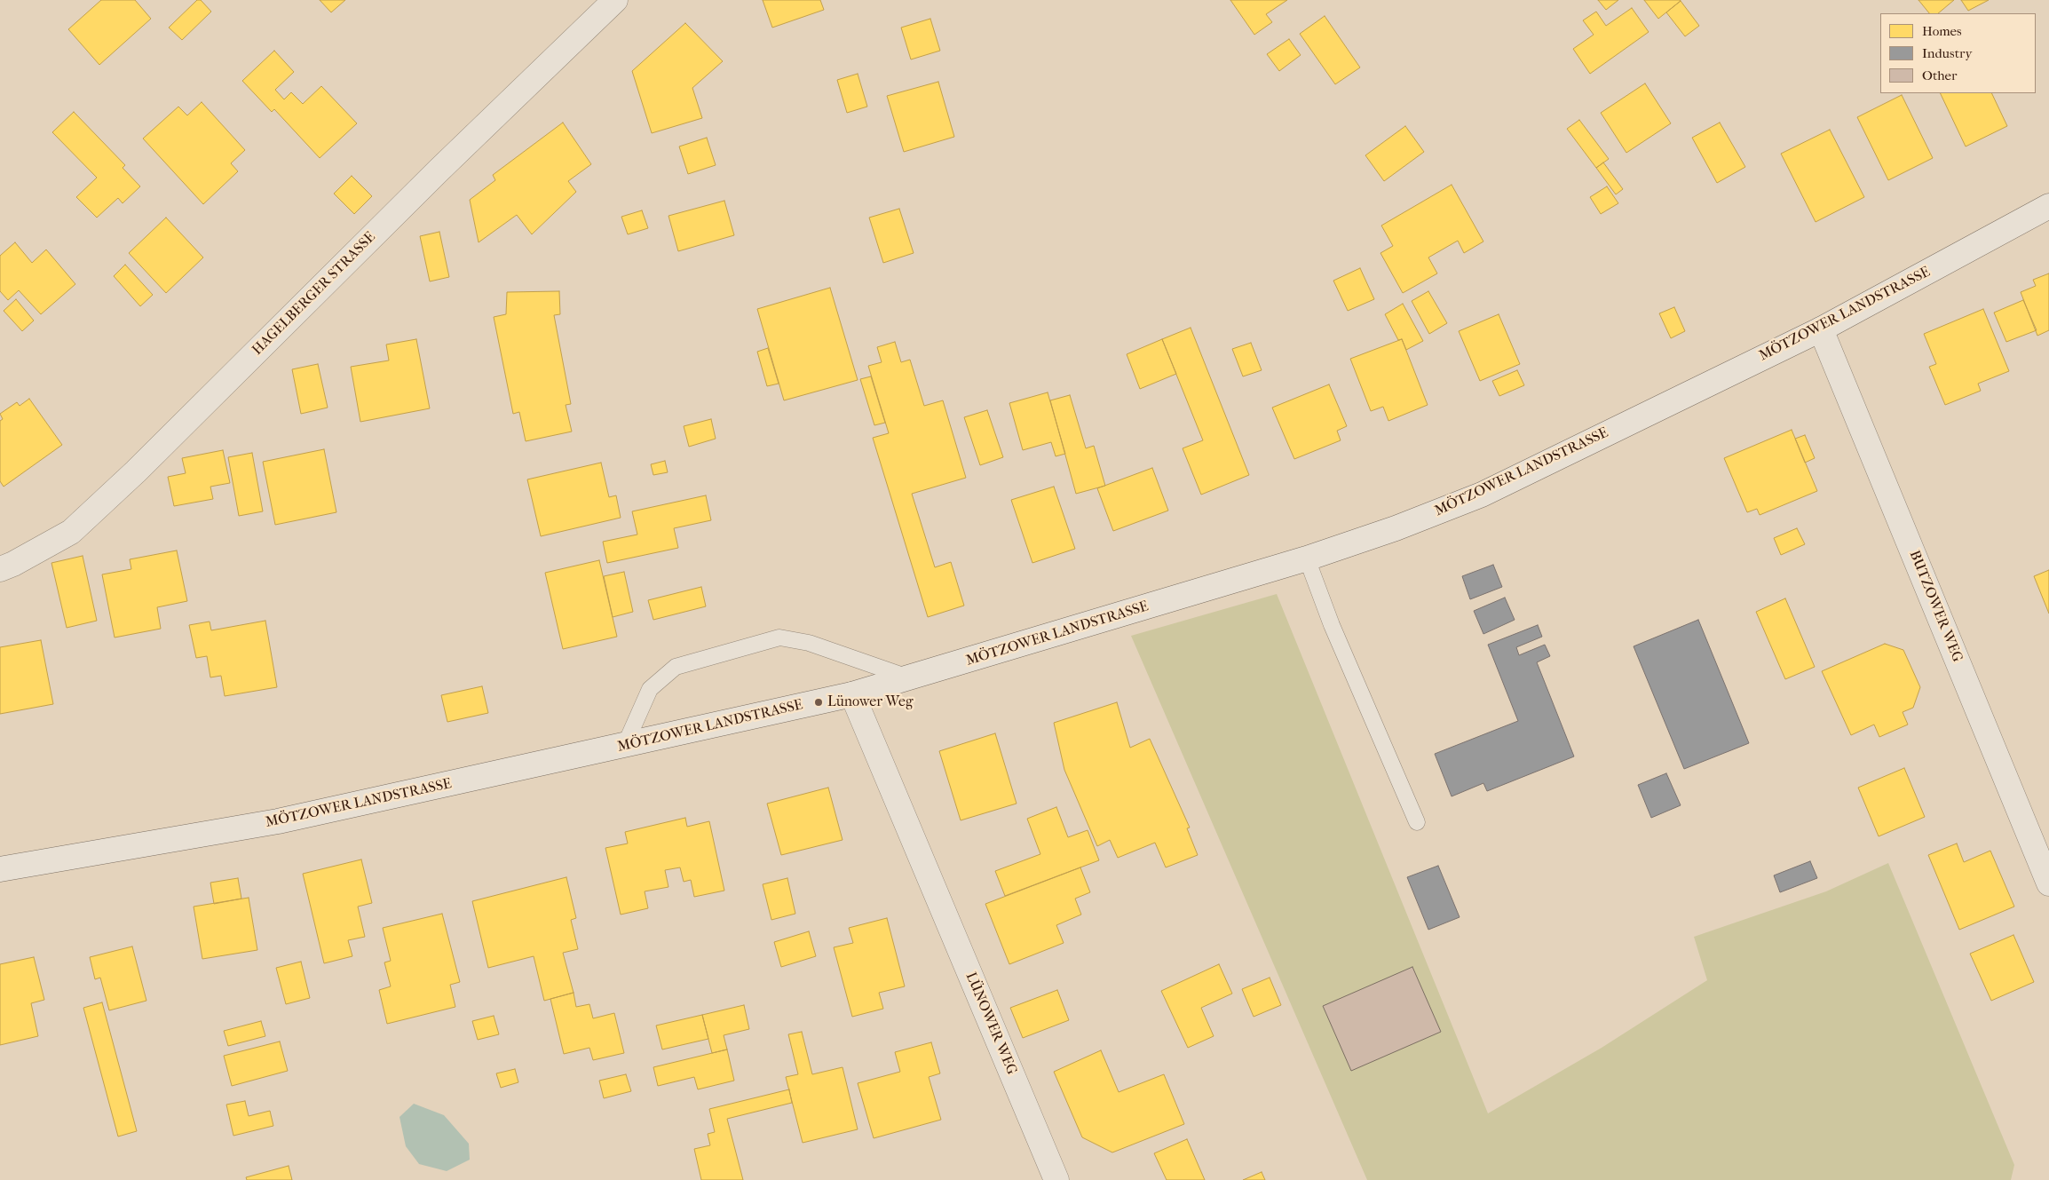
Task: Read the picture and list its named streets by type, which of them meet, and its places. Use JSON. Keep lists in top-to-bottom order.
{
  "streets": {
    "main road": [
      "HAGELBERGER STRASSE",
      "MÖTZOWER LANDSTRASSE",
      "BUTZOWER WEG",
      "LÜNOWER WEG"
    ]
  },
  "crossings": [
    ["MÖTZOWER LANDSTRASSE", "BUTZOWER WEG"],
    ["MÖTZOWER LANDSTRASSE", "LÜNOWER WEG"]
  ],
  "places": ["Lünower Weg"],
  "legend": ["Homes", "Industry", "Other"]
}
